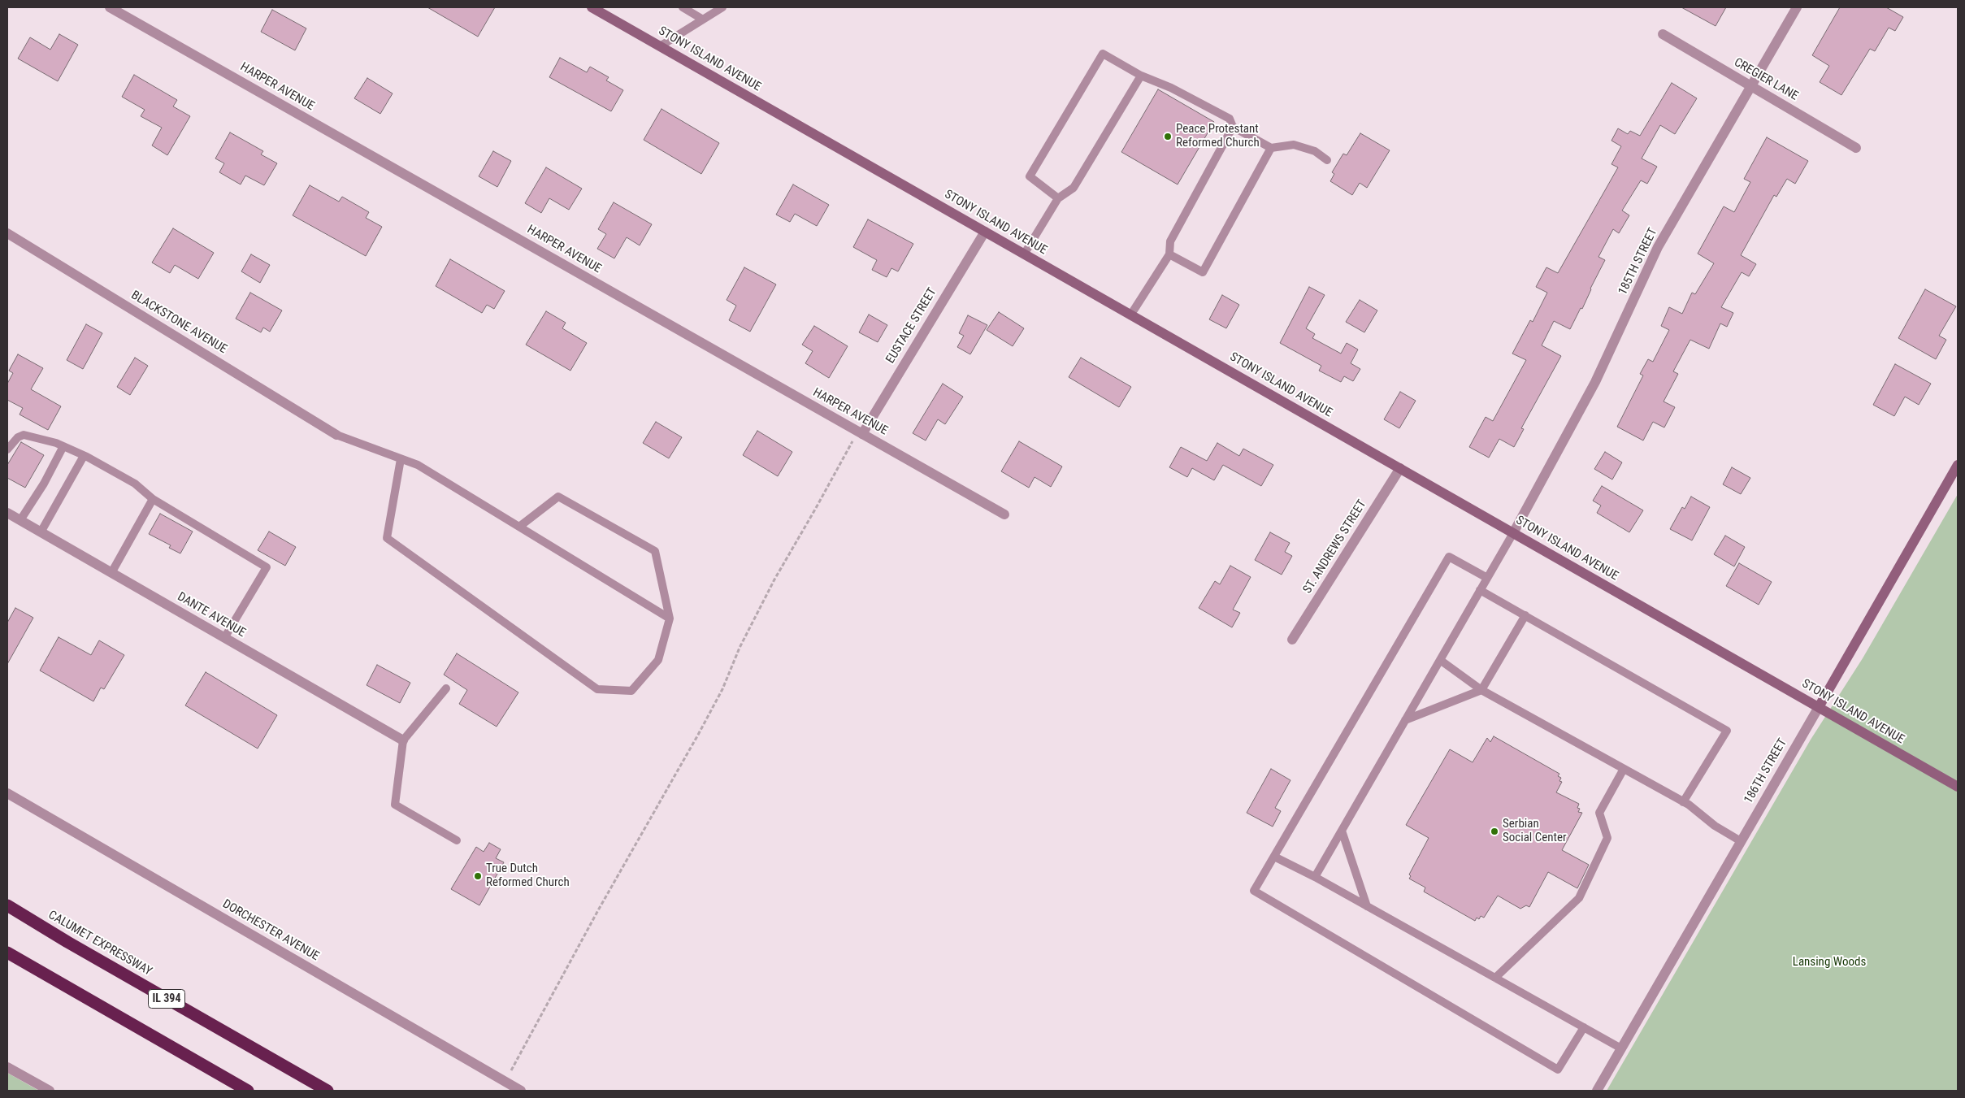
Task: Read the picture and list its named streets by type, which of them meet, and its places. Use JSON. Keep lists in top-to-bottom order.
{
  "streets": {
    "highway": ["CALUMET EXPRESSWAY", "IL 394"],
    "street": [
      "STONY ISLAND AVENUE",
      "CREGIER LANE",
      "HARPER AVENUE",
      "185TH STREET",
      "BLACKSTONE AVENUE",
      "EUSTACE STREET",
      "ST. ANDREWS STREET",
      "DANTE AVENUE",
      "186TH STREET",
      "DORCHESTER AVENUE"
    ]
  },
  "crossings": [
    ["STONY ISLAND AVENUE", "185TH STREET"],
    ["STONY ISLAND AVENUE", "EUSTACE STREET"],
    ["STONY ISLAND AVENUE", "ST. ANDREWS STREET"],
    ["STONY ISLAND AVENUE", "186TH STREET"],
    ["CREGIER LANE", "185TH STREET"],
    ["HARPER AVENUE", "EUSTACE STREET"]
  ],
  "parks": ["Lansing Woods"],
  "places": ["Peace Protestant Reformed Church", "Serbian Social Center", "True Dutch Reformed Church"]
}
